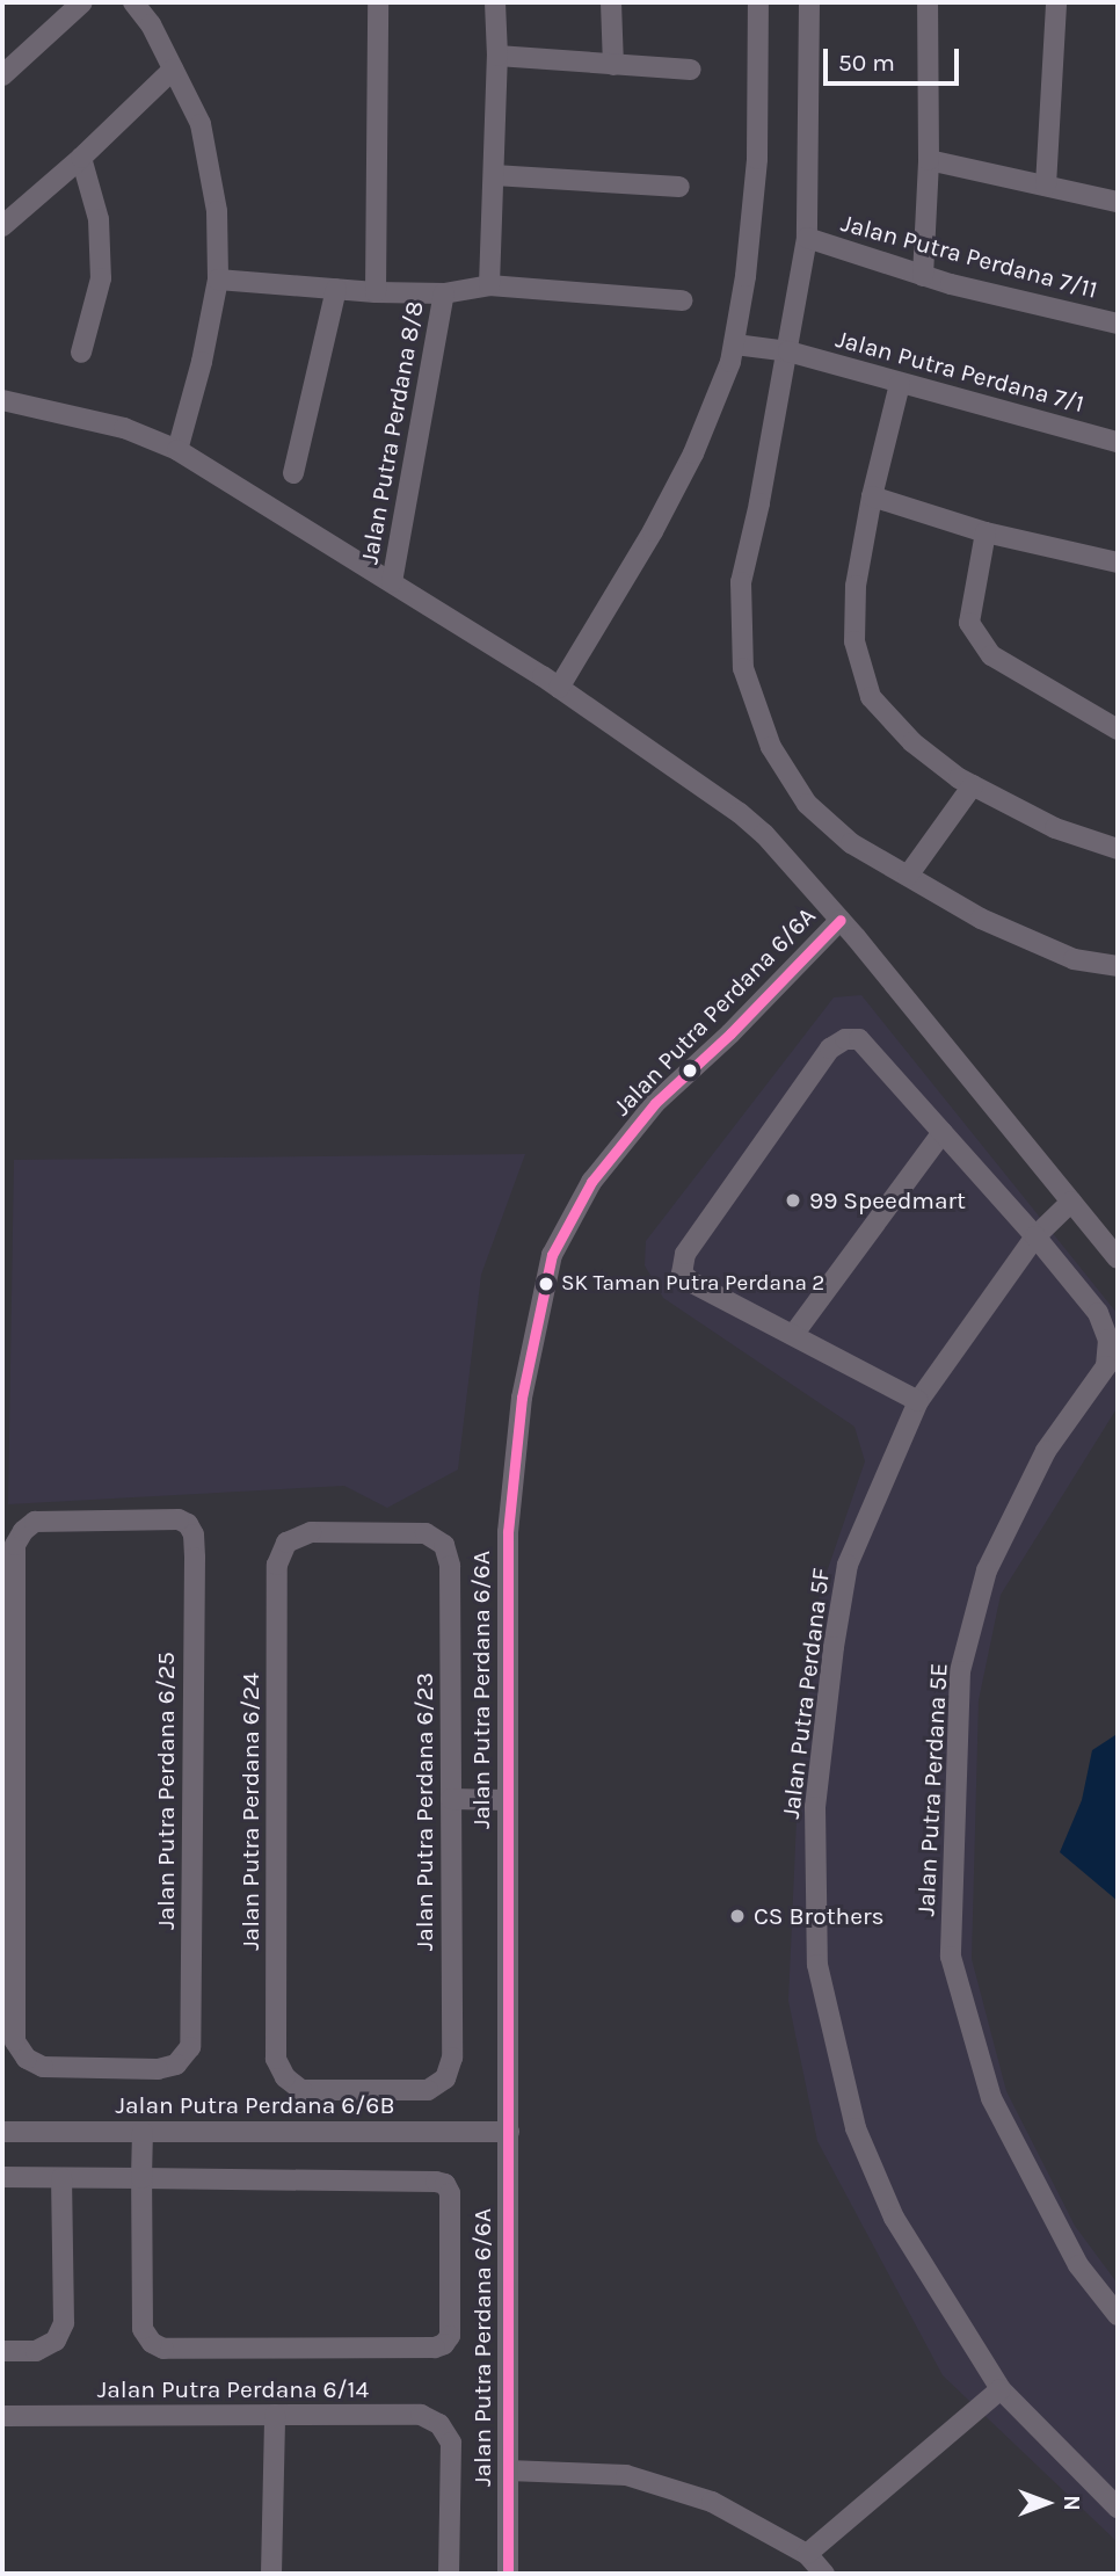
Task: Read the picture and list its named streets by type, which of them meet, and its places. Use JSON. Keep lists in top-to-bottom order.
{
  "streets": {
    "street": [
      "Jalan Putra Perdana 7/11",
      "Jalan Putra Perdana 7/1",
      "Jalan Putra Perdana 8/8",
      "Jalan Putra Perdana 6/6A",
      "Jalan Putra Perdana 5F",
      "Jalan Putra Perdana 5E",
      "Jalan Putra Perdana 6/25",
      "Jalan Putra Perdana 6/24",
      "Jalan Putra Perdana 6/23",
      "Jalan Putra Perdana 6/6B",
      "Jalan Putra Perdana 6/14"
    ]
  },
  "crossings": [
    ["Jalan Putra Perdana 6/6A", "Jalan Putra Perdana 6/6B"],
    ["Jalan Putra Perdana 5F", "Jalan Putra Perdana 5E"],
    ["Jalan Putra Perdana 6/24", "Jalan Putra Perdana 6/23"]
  ],
  "places": ["99 Speedmart", "SK Taman Putra Perdana 2", "CS Brothers"],
  "scale_bar": "50 m",
  "north": "right"
}
